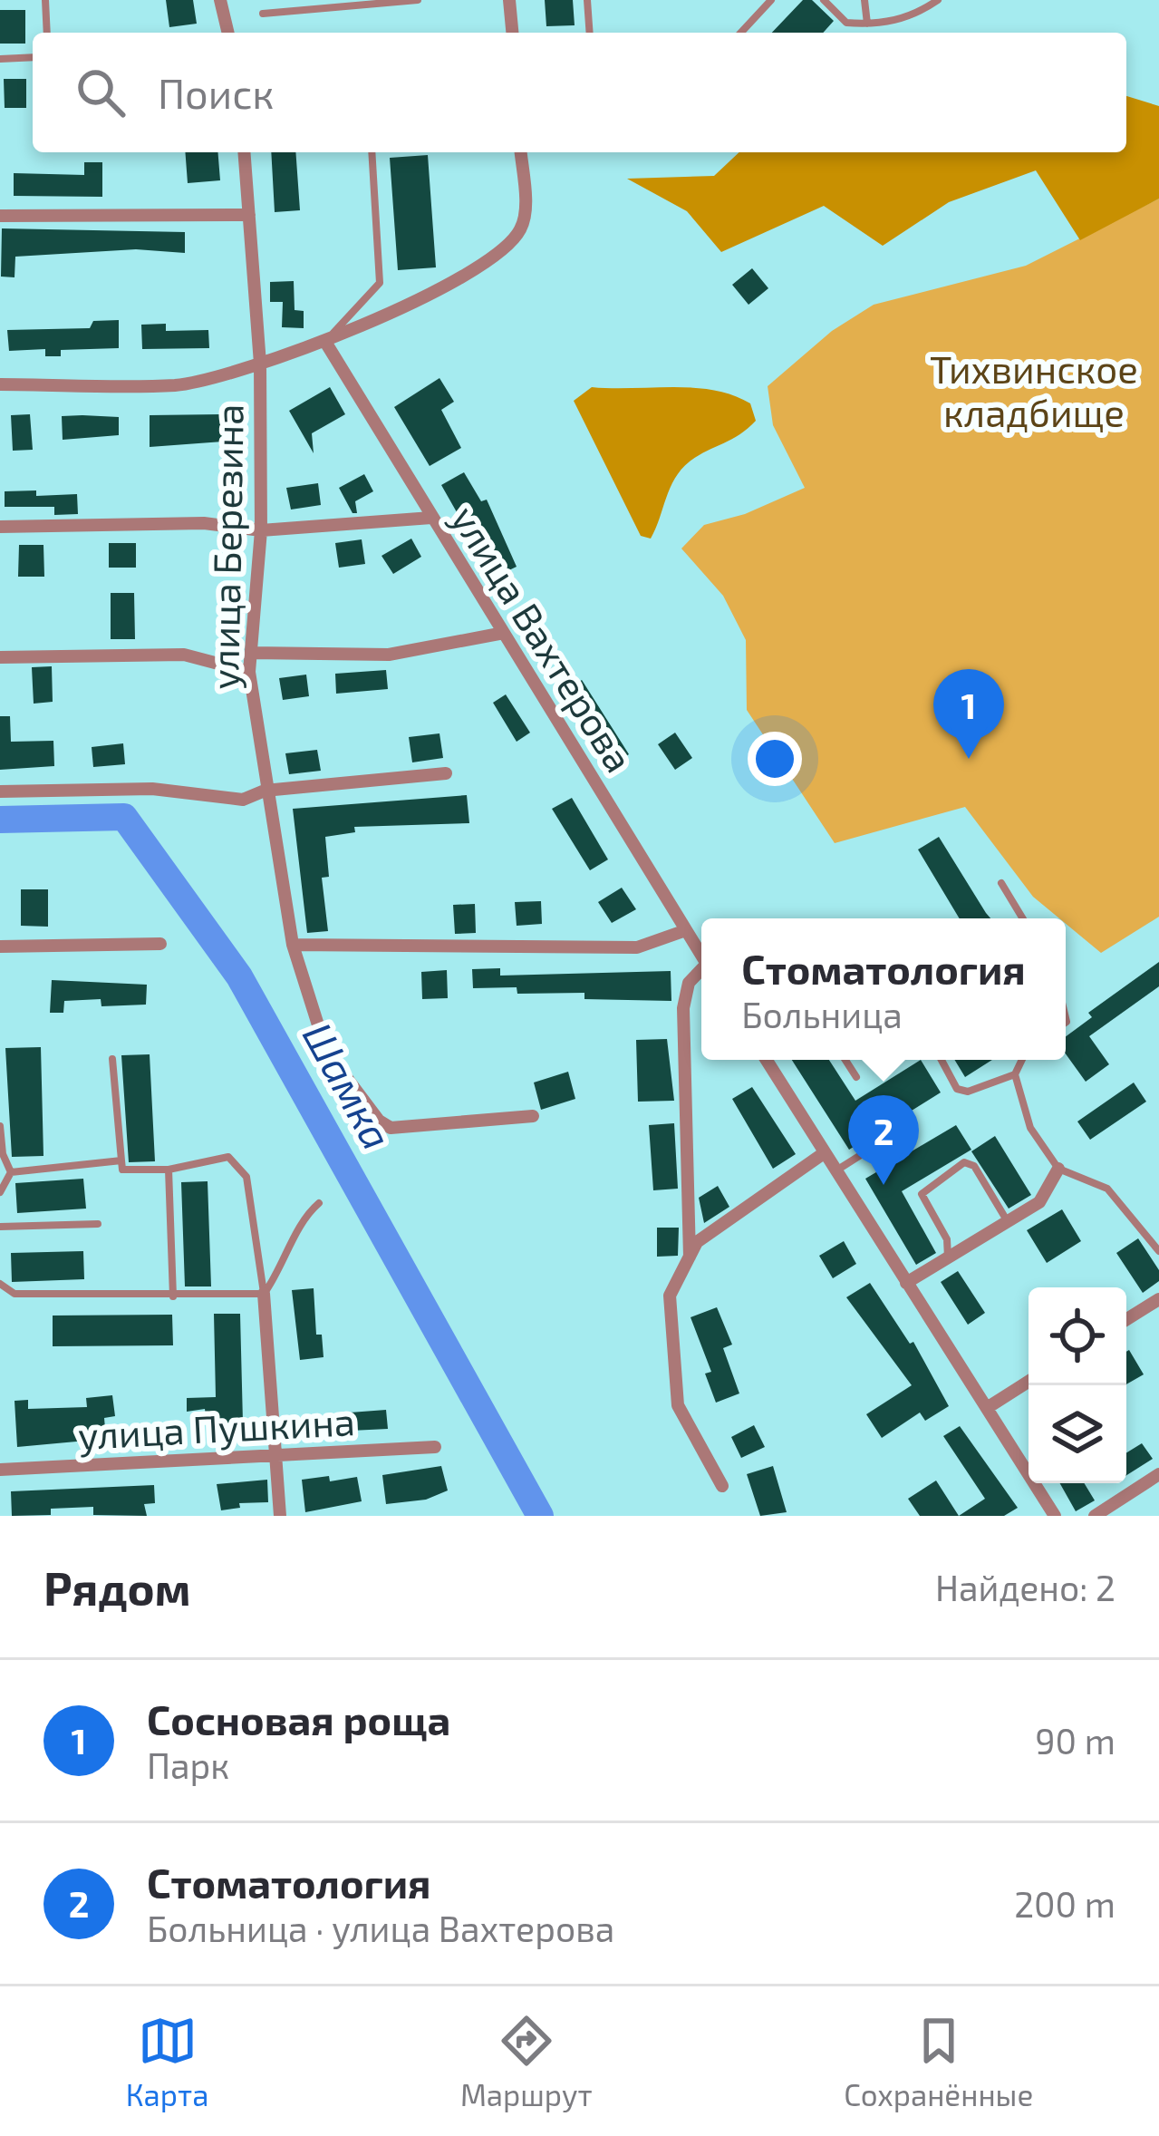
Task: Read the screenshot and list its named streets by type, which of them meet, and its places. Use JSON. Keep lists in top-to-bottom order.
{
  "streets": {
    "street": ["улица Березина", "улица Вахтерова", "улица Пушкина"]
  },
  "water": ["Шамка"],
  "parks": ["Тихвинское кладбище"],
  "page": {
    "search": "Поиск",
    "pins": ["1", "2"],
    "popup": ["Стоматология", "Больница"],
    "heading": ["Рядом", "Найдено: 2"],
    "list": [
      {
        "mark": "1",
        "name": "Сосновая роща",
        "note": "Парк",
        "value": "90 m"
      },
      {
        "mark": "2",
        "name": "Стоматология",
        "note": "Больница · улица Вахтерова",
        "value": "200 m"
      }
    ],
    "nav": ["Карта", "Маршрут", "Сохранённые"]
  }
}
